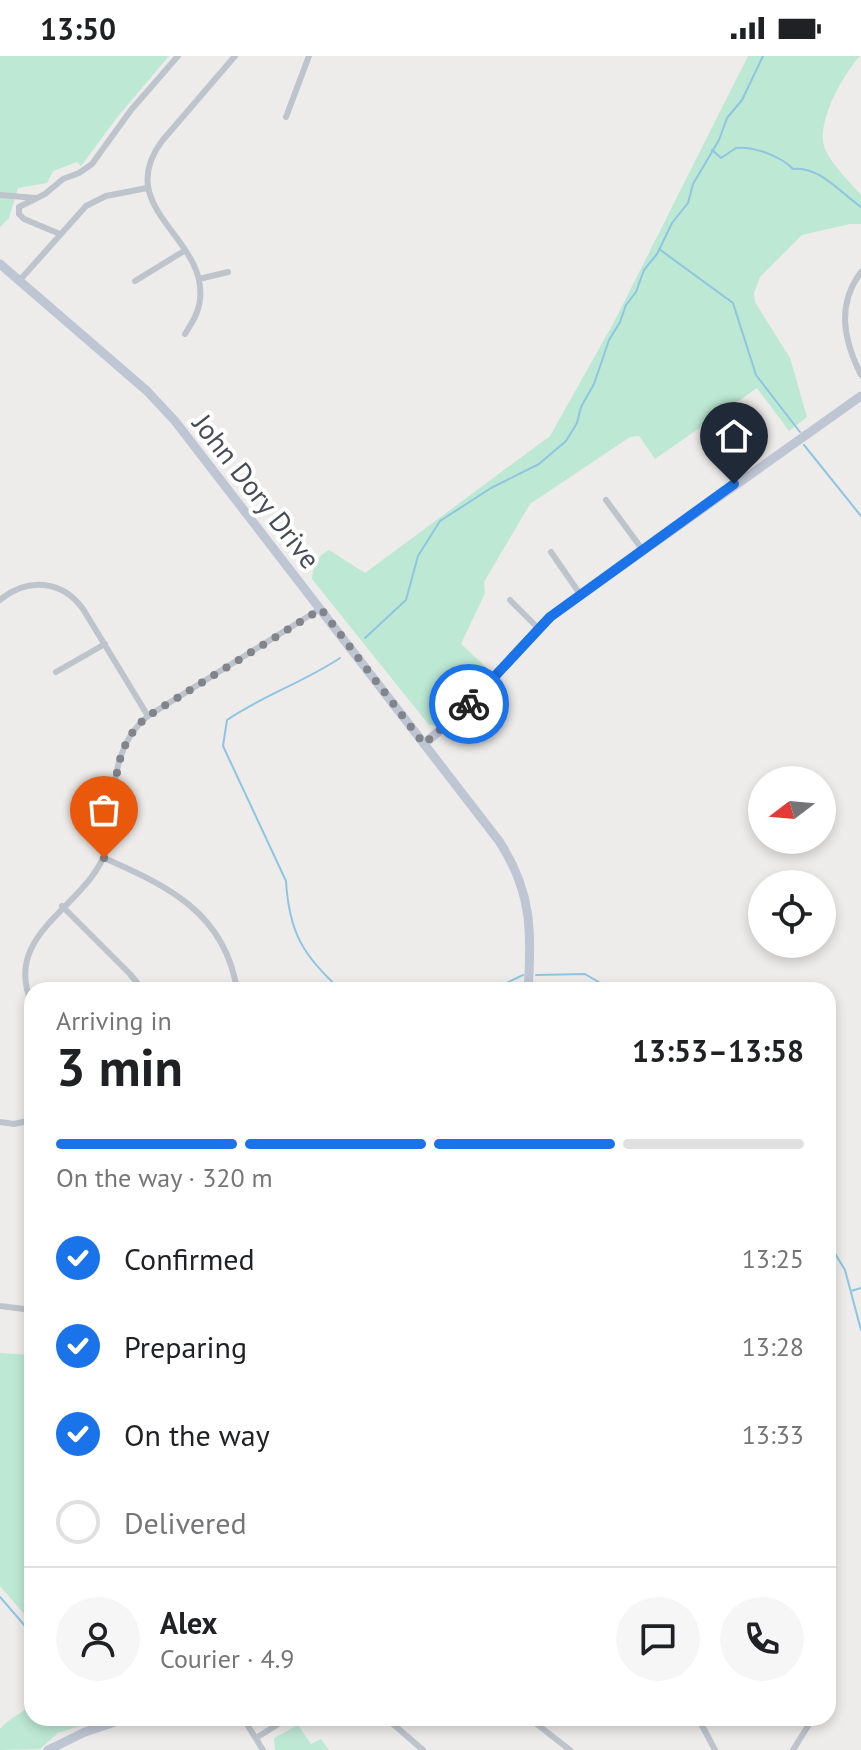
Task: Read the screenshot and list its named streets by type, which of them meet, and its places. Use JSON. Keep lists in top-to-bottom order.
{
  "streets": {
    "street": ["John Dory Drive"]
  },
  "north": "left",
  "page": {
    "status": "13:50",
    "heading": ["3 min", "Arriving in", "13:53–13:58"],
    "panel": ["Alex", "Courier · 4.9"],
    "bar": "On the way · 320 m",
    "list": [
      ["Confirmed", "13:25"],
      ["Preparing", "13:28"],
      ["On the way", "13:33"],
      "Delivered"
    ]
  }
}
